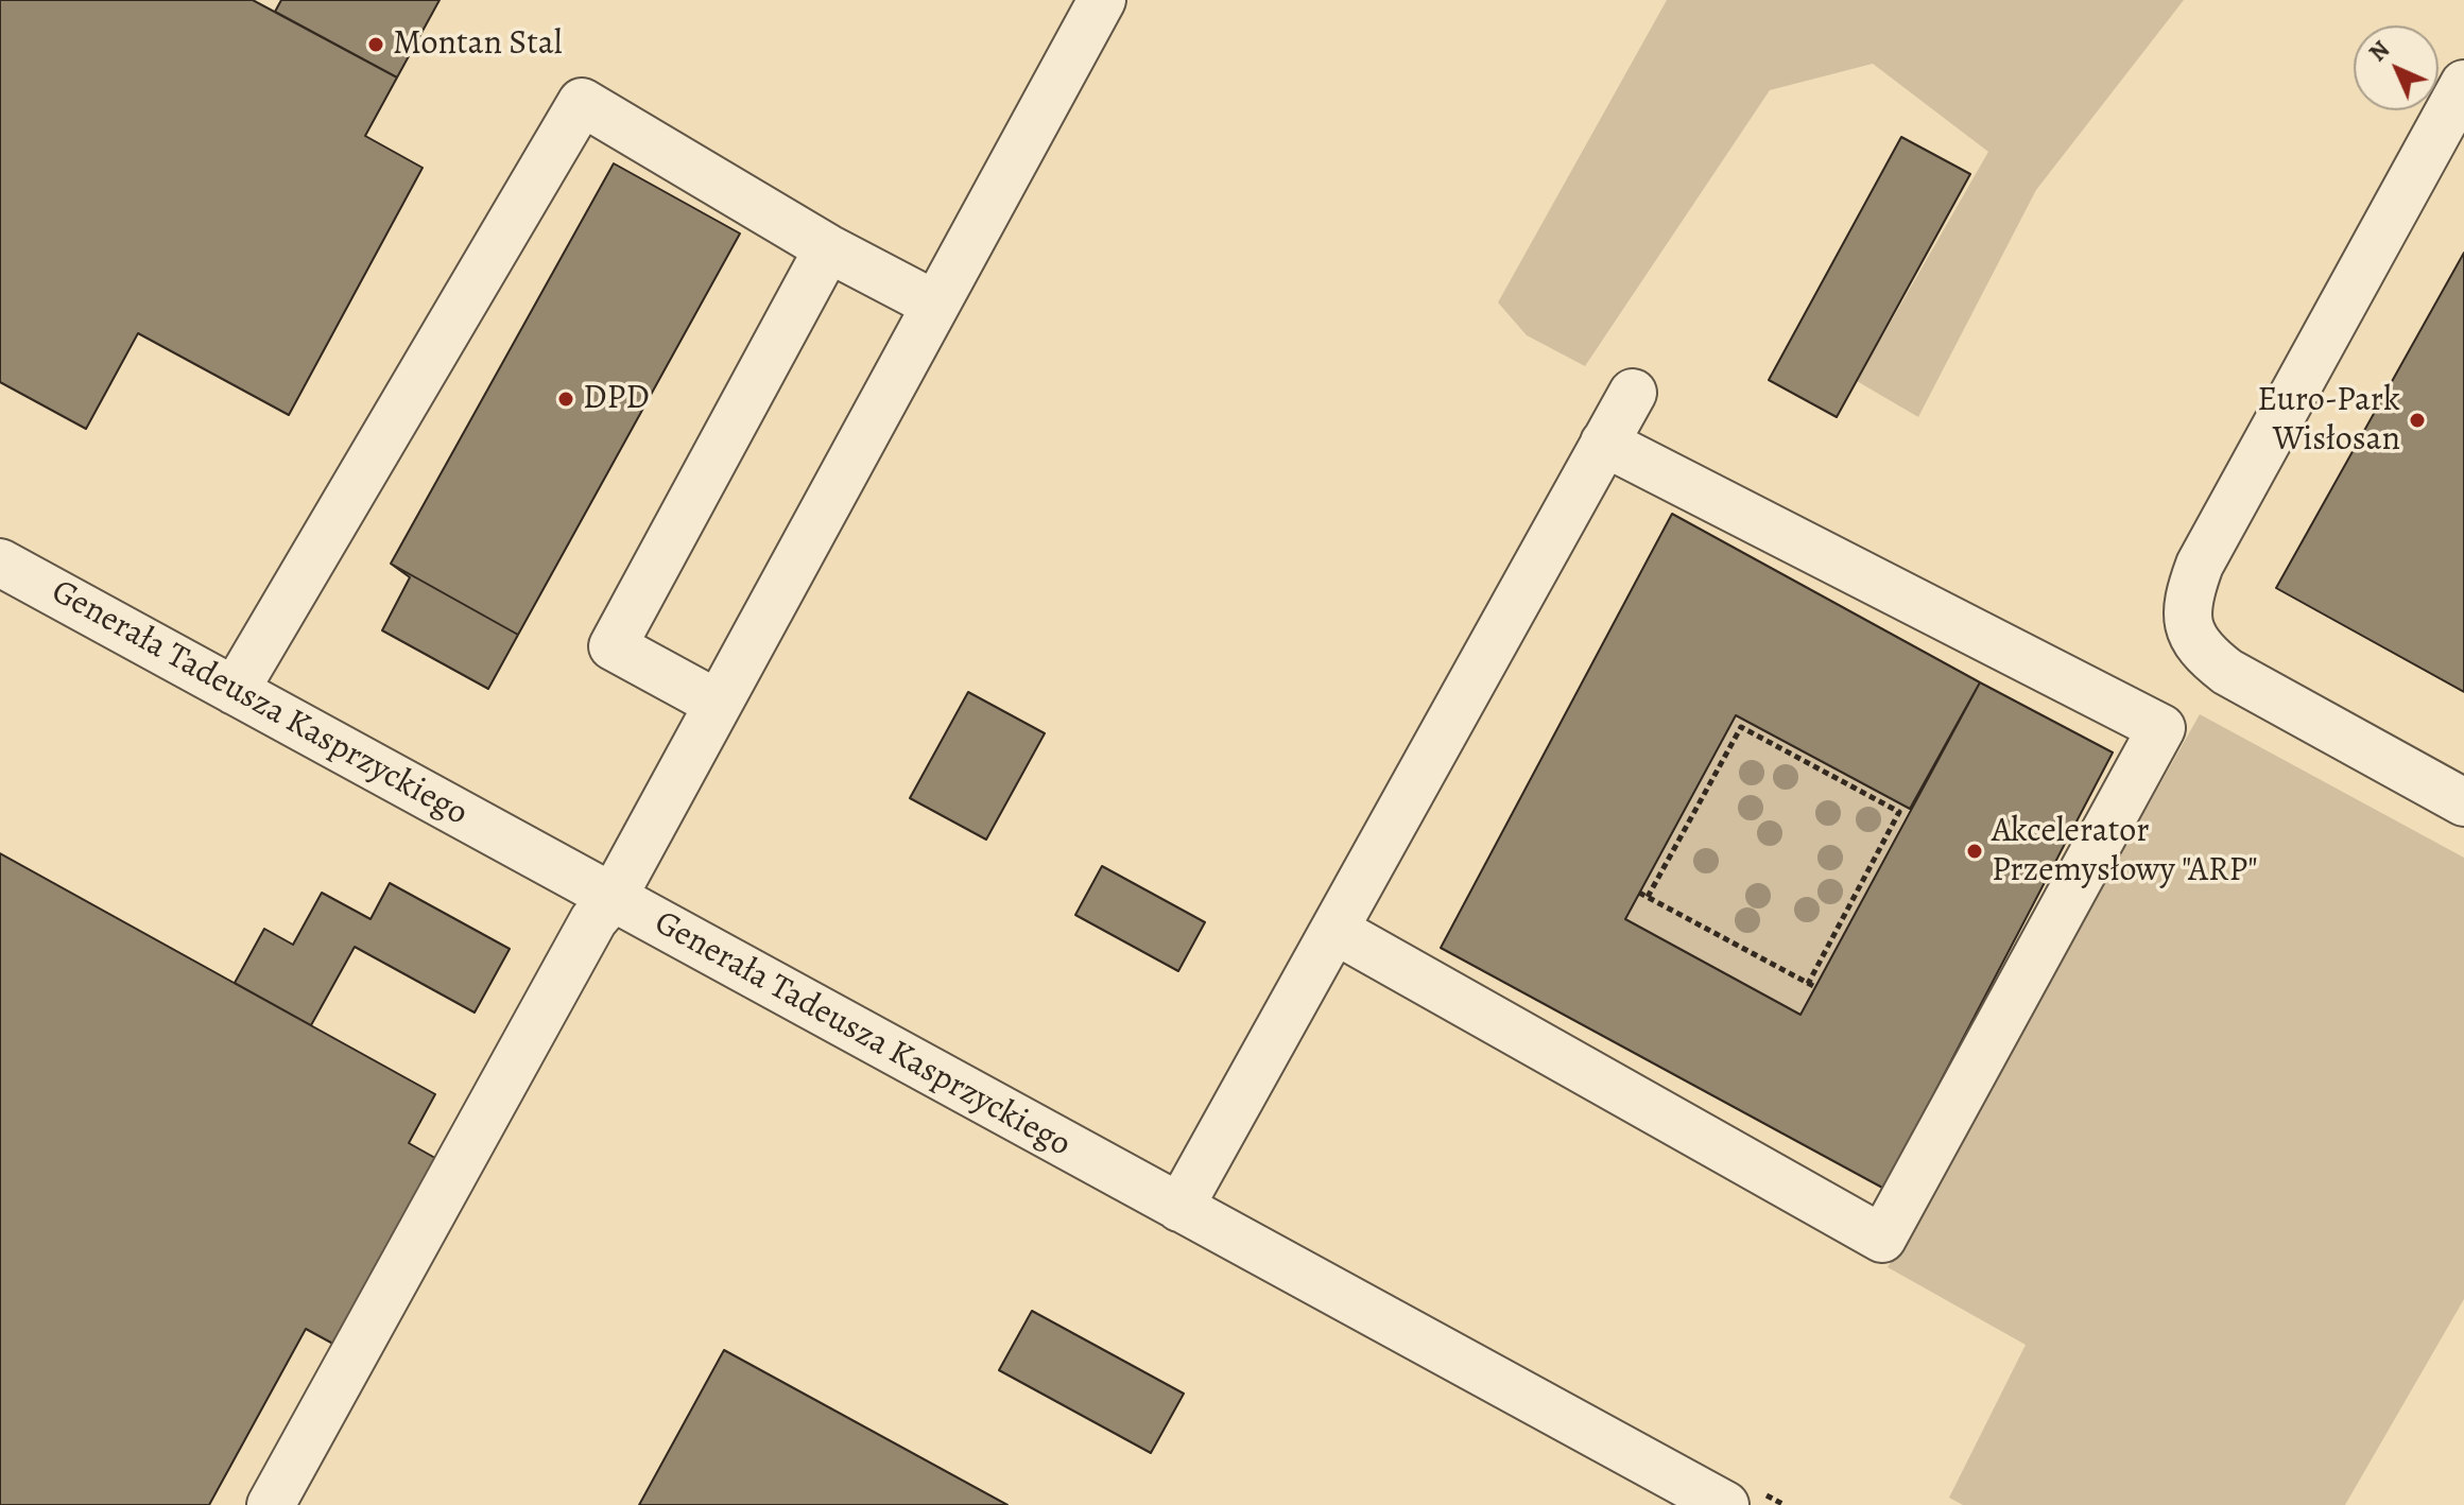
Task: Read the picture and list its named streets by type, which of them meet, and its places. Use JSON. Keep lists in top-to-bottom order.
{
  "streets": {
    "street": ["Generała Tadeusza Kasprzyckiego"]
  },
  "places": [
    "Montan Stal",
    "DPD",
    "Euro-Park Wisłosan",
    "Akcelerator Przemysłowy \"ARP\""
  ],
  "north": "top left"
}
